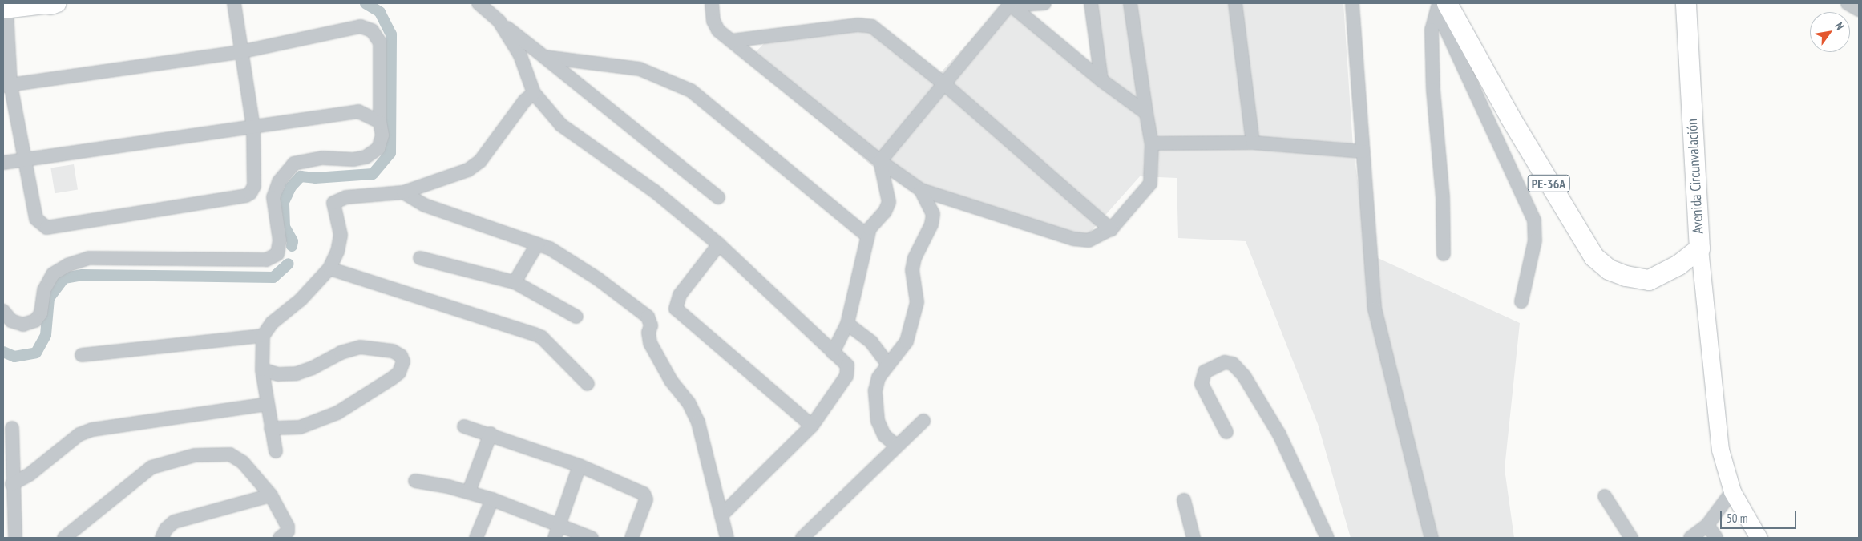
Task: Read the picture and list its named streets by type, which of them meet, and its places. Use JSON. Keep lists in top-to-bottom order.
{
  "streets": {
    "highway": ["Avenida Circunvalación", "PE-36A"]
  },
  "scale_bar": "50 m",
  "north": "top right"
}
